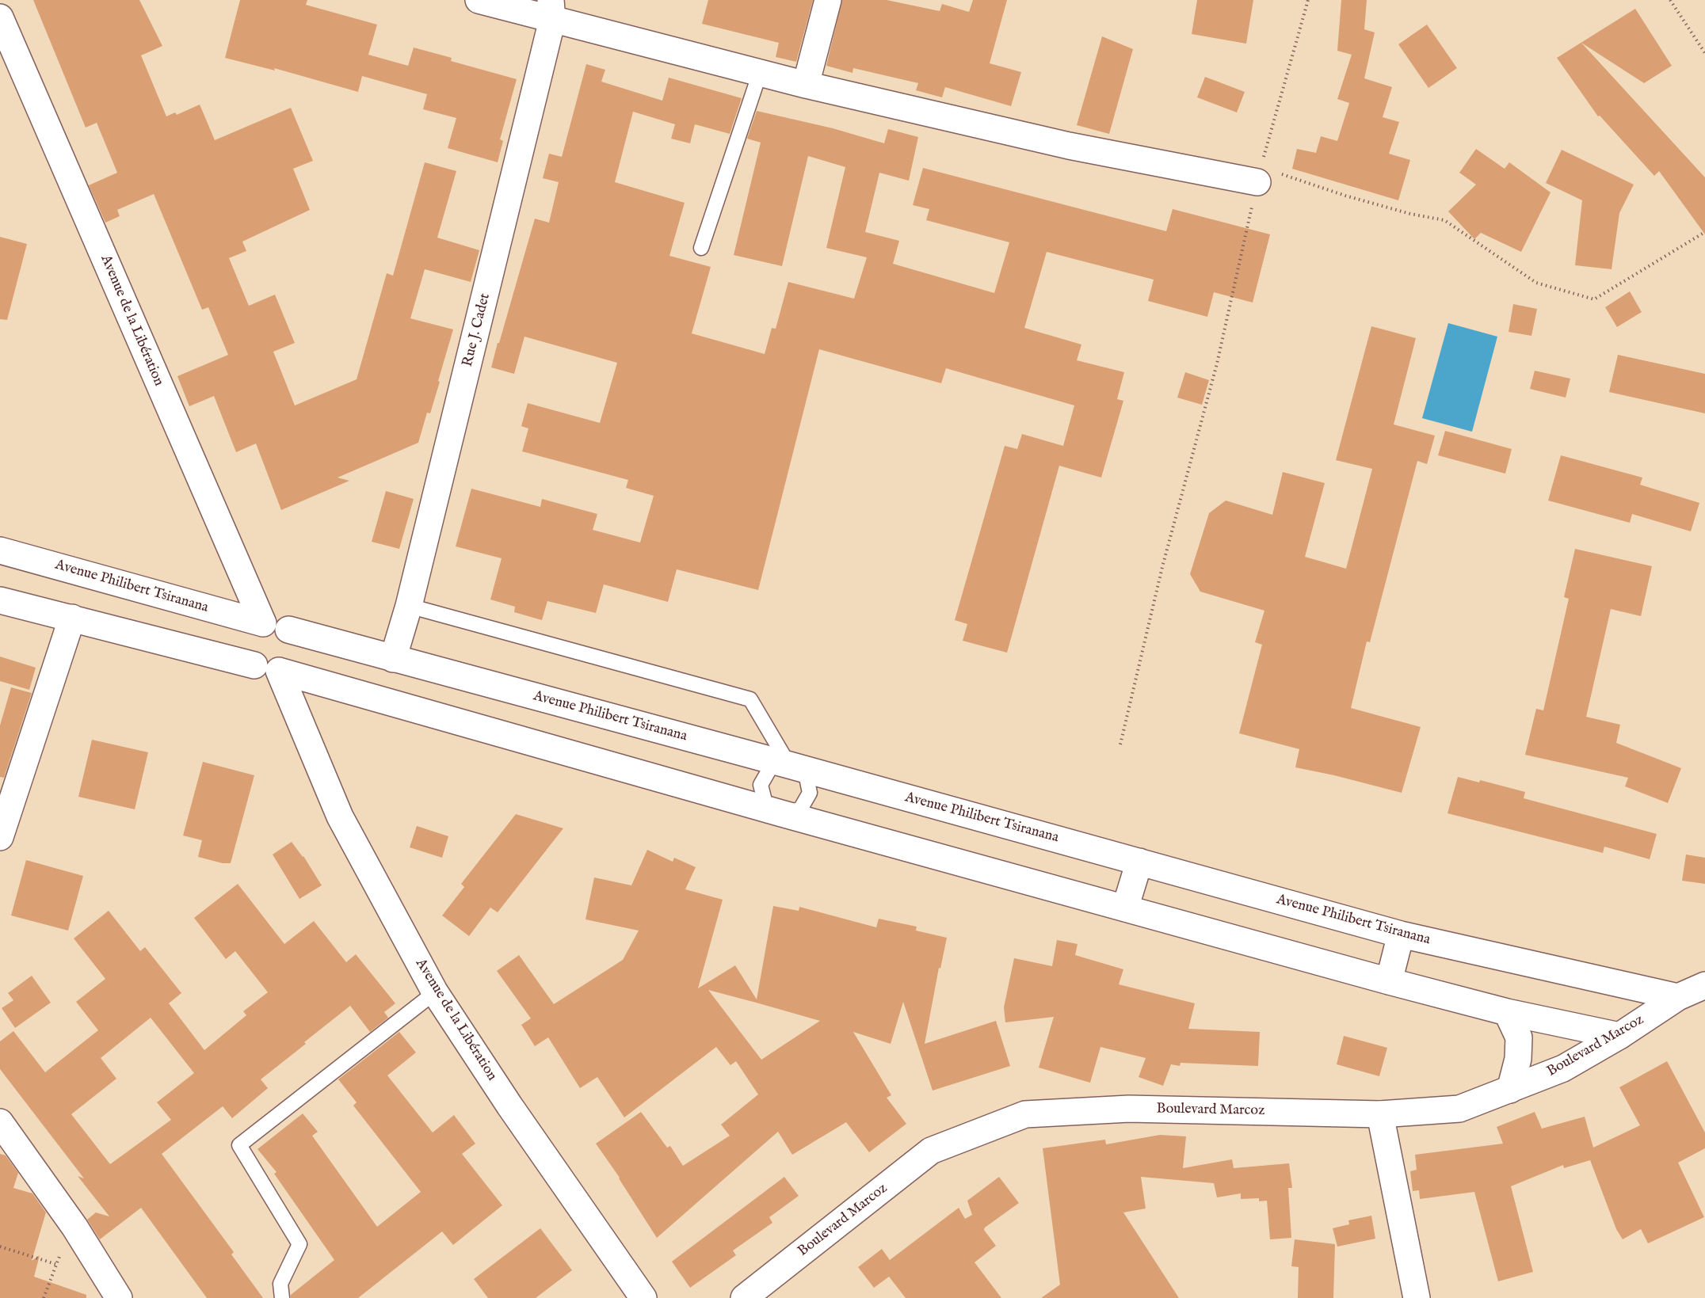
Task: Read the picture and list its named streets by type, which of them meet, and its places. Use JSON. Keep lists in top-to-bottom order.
{
  "streets": {
    "main road": [
      "Avenue de la Libération",
      "Rue J. Cadet",
      "Avenue Philibert Tsiranana",
      "Boulevard Marcoz"
    ]
  },
  "crossings": [
    ["Avenue de la Libération", "Avenue Philibert Tsiranana"],
    ["Rue J. Cadet", "Avenue Philibert Tsiranana"],
    ["Avenue Philibert Tsiranana", "Boulevard Marcoz"]
  ]
}
